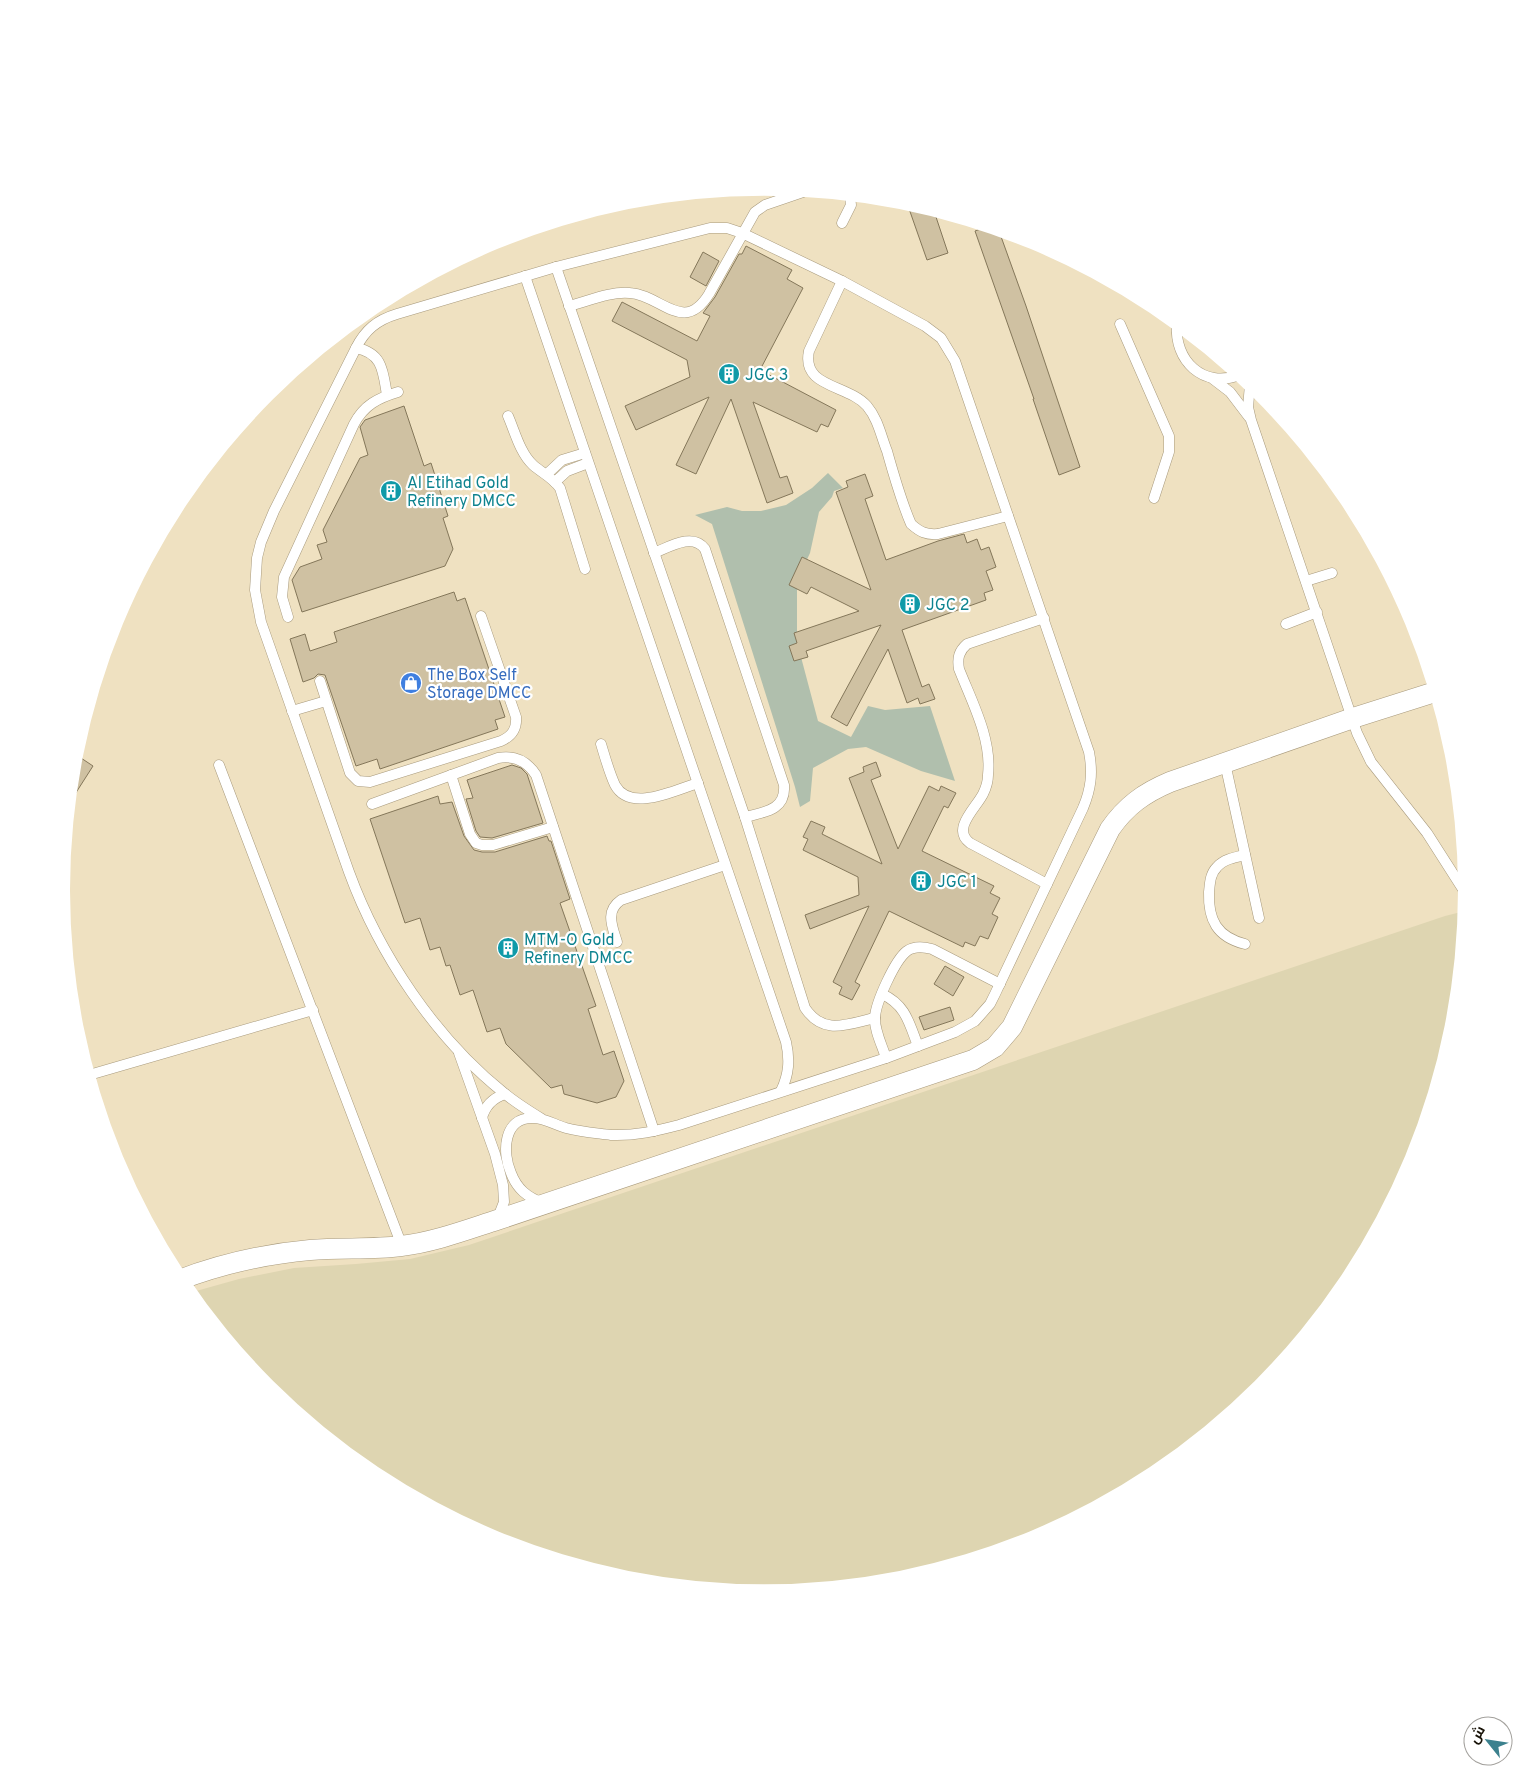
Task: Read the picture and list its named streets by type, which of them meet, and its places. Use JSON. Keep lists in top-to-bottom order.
{
  "places": {
    "building": [
      "JGC 3",
      "Al Etihad Gold Refinery DMCC",
      "JGC 2",
      "JGC 1",
      "MTM-O Gold Refinery DMCC"
    ],
    "shop": ["The Box Self Storage DMCC"]
  },
  "north": "top left"
}
